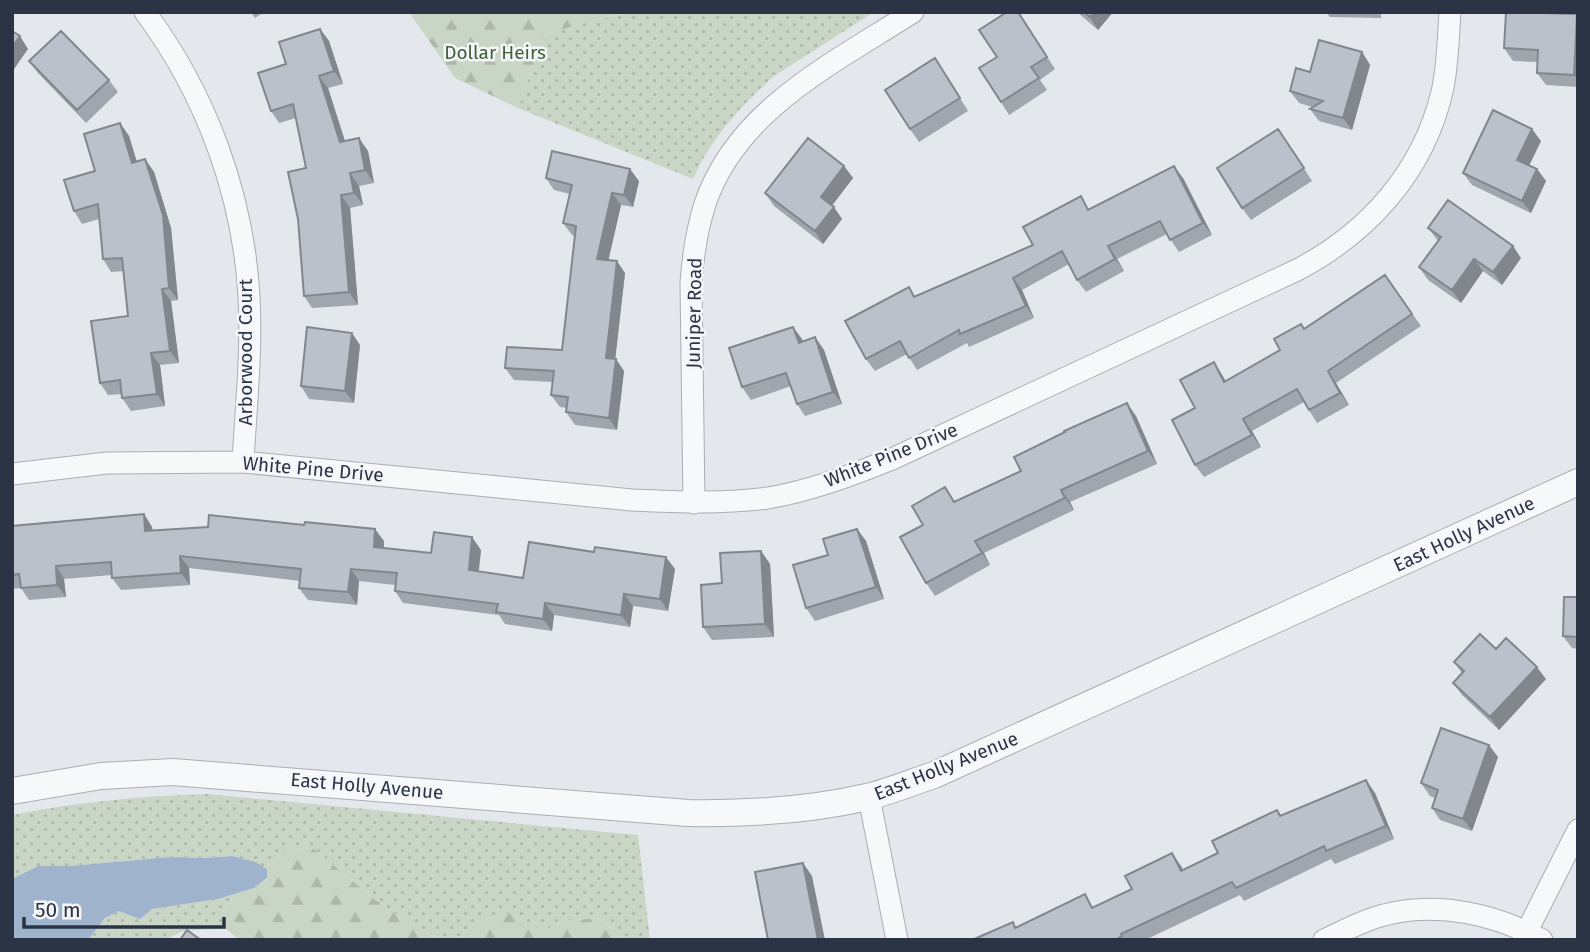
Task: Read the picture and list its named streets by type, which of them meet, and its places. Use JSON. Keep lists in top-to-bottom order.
{
  "streets": {
    "street": [
      "Juniper Road",
      "Arborwood Court",
      "White Pine Drive",
      "East Holly Avenue"
    ]
  },
  "crossings": [
    ["Juniper Road", "White Pine Drive"],
    ["Arborwood Court", "White Pine Drive"]
  ],
  "parks": ["Dollar Heirs"],
  "scale_bar": "50 m"
}
